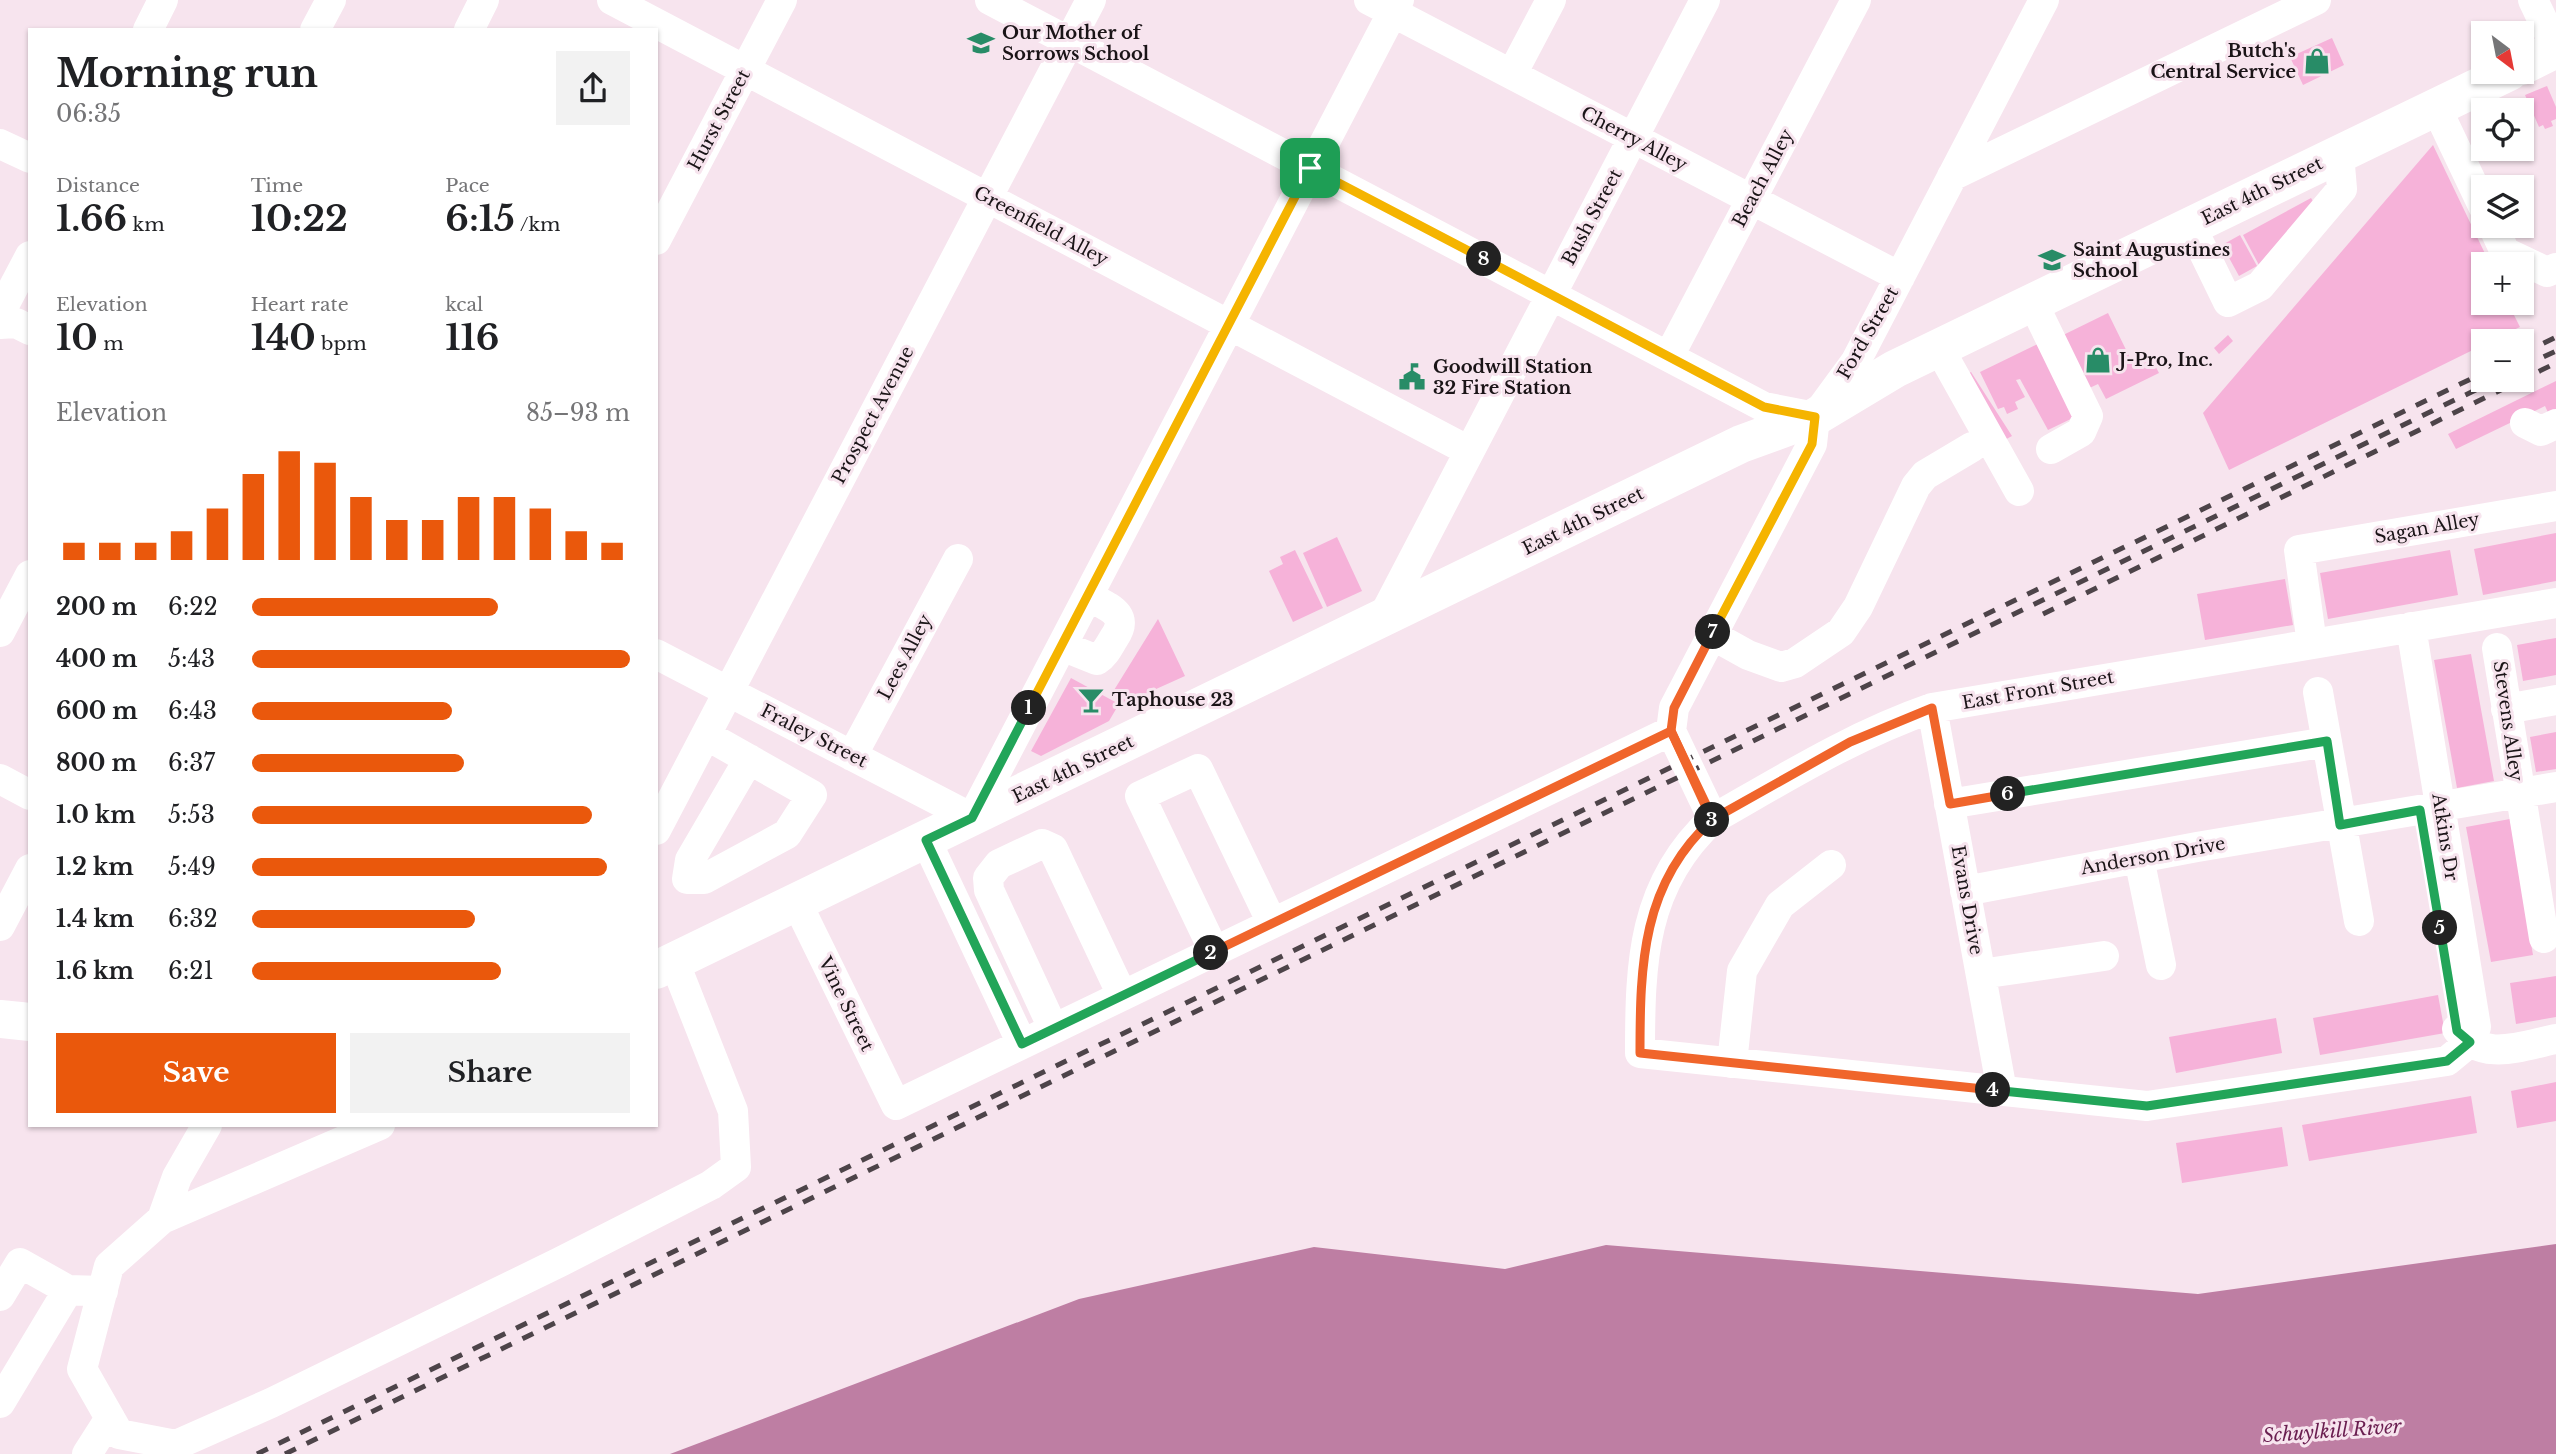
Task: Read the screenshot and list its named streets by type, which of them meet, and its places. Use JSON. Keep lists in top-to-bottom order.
{
  "streets": {
    "main road": ["East 4th Street"],
    "street": [
      "Hurst Street",
      "Cherry Alley",
      "Beach Alley",
      "Bush Street",
      "Greenfield Alley",
      "Ford Street",
      "Prospect Avenue",
      "Sagan Alley",
      "Lees Alley",
      "East Front Street",
      "Stevens Alley",
      "Fraley Street",
      "Atkins Dr",
      "Anderson Drive",
      "Evans Drive",
      "Vine Street"
    ]
  },
  "crossings": [
    ["Hurst Street", "Greenfield Alley"],
    ["Cherry Alley", "Beach Alley"],
    ["Cherry Alley", "Bush Street"],
    ["Cherry Alley", "Ford Street"],
    ["East 4th Street", "Bush Street"],
    ["East 4th Street", "Ford Street"],
    ["East 4th Street", "Fraley Street"],
    ["East 4th Street", "Vine Street"],
    ["Bush Street", "Greenfield Alley"],
    ["Greenfield Alley", "Prospect Avenue"],
    ["Prospect Avenue", "Fraley Street"],
    ["Sagan Alley", "East Front Street"],
    ["Lees Alley", "Fraley Street"],
    ["East Front Street", "Atkins Dr"],
    ["East Front Street", "Evans Drive"],
    ["Atkins Dr", "Anderson Drive"],
    ["Anderson Drive", "Evans Drive"]
  ],
  "water": ["Schuylkill River"],
  "places": {
    "school or university": ["Our Mother of Sorrows School", "Saint Augustines School"],
    "shop": ["Butch's Central Service", "J-Pro, Inc."],
    "public building": ["Goodwill Station 32 Fire Station"],
    "bar": ["Taphouse 23"]
  },
  "north": "bottom right",
  "page": {
    "map_buttons": ["+", "−"],
    "heading": ["Morning run", "06:35"],
    "stats": [
      ["Distance", "1.66 km"],
      ["Time", "10:22"],
      ["Pace", "6:15 /km"],
      ["Elevation", "10 m"],
      ["Heart rate", "140 bpm"],
      ["kcal", "116"]
    ],
    "pins": [
      "8",
      "7",
      "1",
      "6",
      "3",
      "5",
      "2",
      "4"
    ],
    "chart": ["Elevation", "85–93 m"],
    "list": [
      {
        "name": "200 m",
        "note": "6:22"
      },
      {
        "name": "400 m",
        "note": "5:43"
      },
      {
        "name": "600 m",
        "note": "6:43"
      },
      {
        "name": "800 m",
        "note": "6:37"
      },
      {
        "name": "1.0 km",
        "note": "5:53"
      },
      {
        "name": "1.2 km",
        "note": "5:49"
      },
      {
        "name": "1.4 km",
        "note": "6:32"
      },
      {
        "name": "1.6 km",
        "note": "6:21"
      }
    ],
    "buttons": ["Save", "Share"]
  }
}
